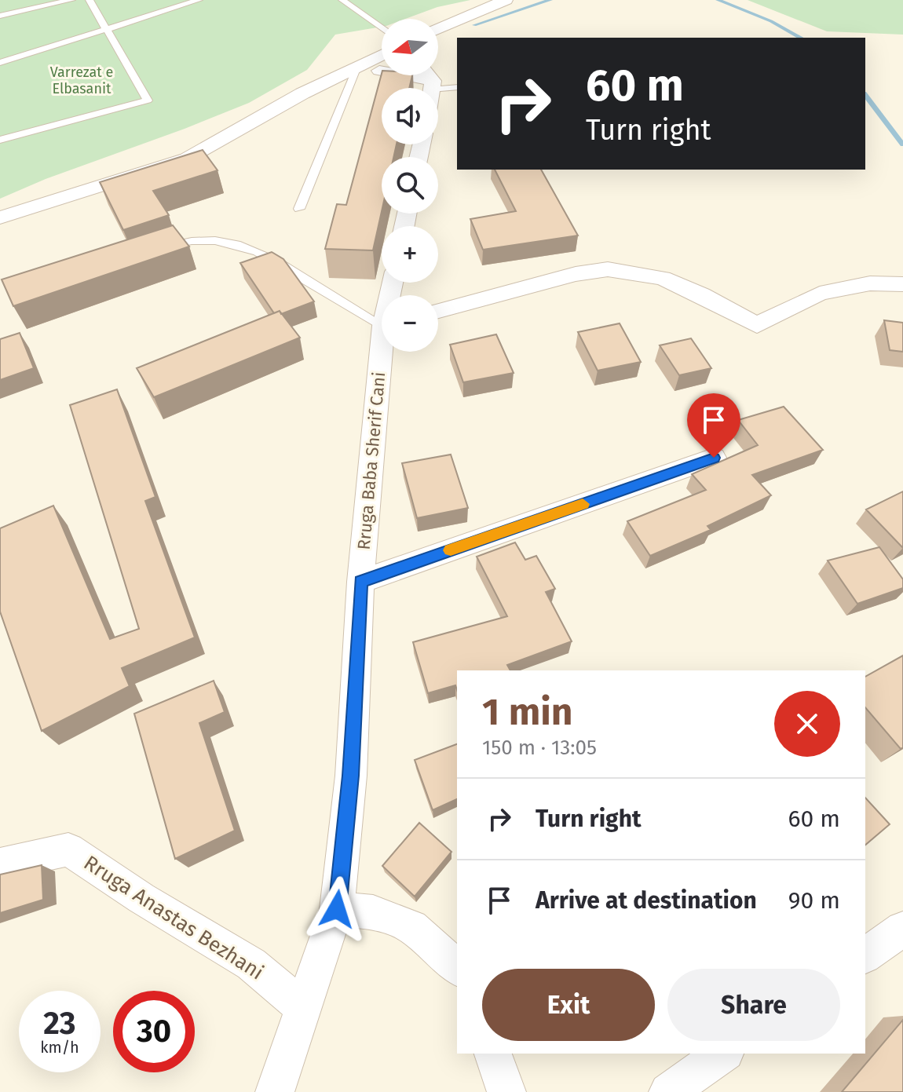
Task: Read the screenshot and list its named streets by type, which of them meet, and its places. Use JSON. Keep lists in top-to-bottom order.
{
  "streets": {
    "street": ["Rruga Baba Sherif Cani", "Rruga Anastas Bezhani"]
  },
  "crossings": [
    ["Rruga Baba Sherif Cani", "Rruga Anastas Bezhani"]
  ],
  "parks": ["Varrezat e Elbasanit"],
  "north": "left",
  "page": {
    "map_buttons": ["+", "−"],
    "turn": ["60 m", "Turn right"],
    "heading": ["1 min", "150 m · 13:05"],
    "list": [
      {
        "name": "Turn right",
        "value": "60 m"
      },
      {
        "name": "Arrive at destination",
        "value": "90 m"
      }
    ],
    "buttons": ["Exit", "Share"],
    "speed": "23 km/h",
    "limit": "30"
  }
}
